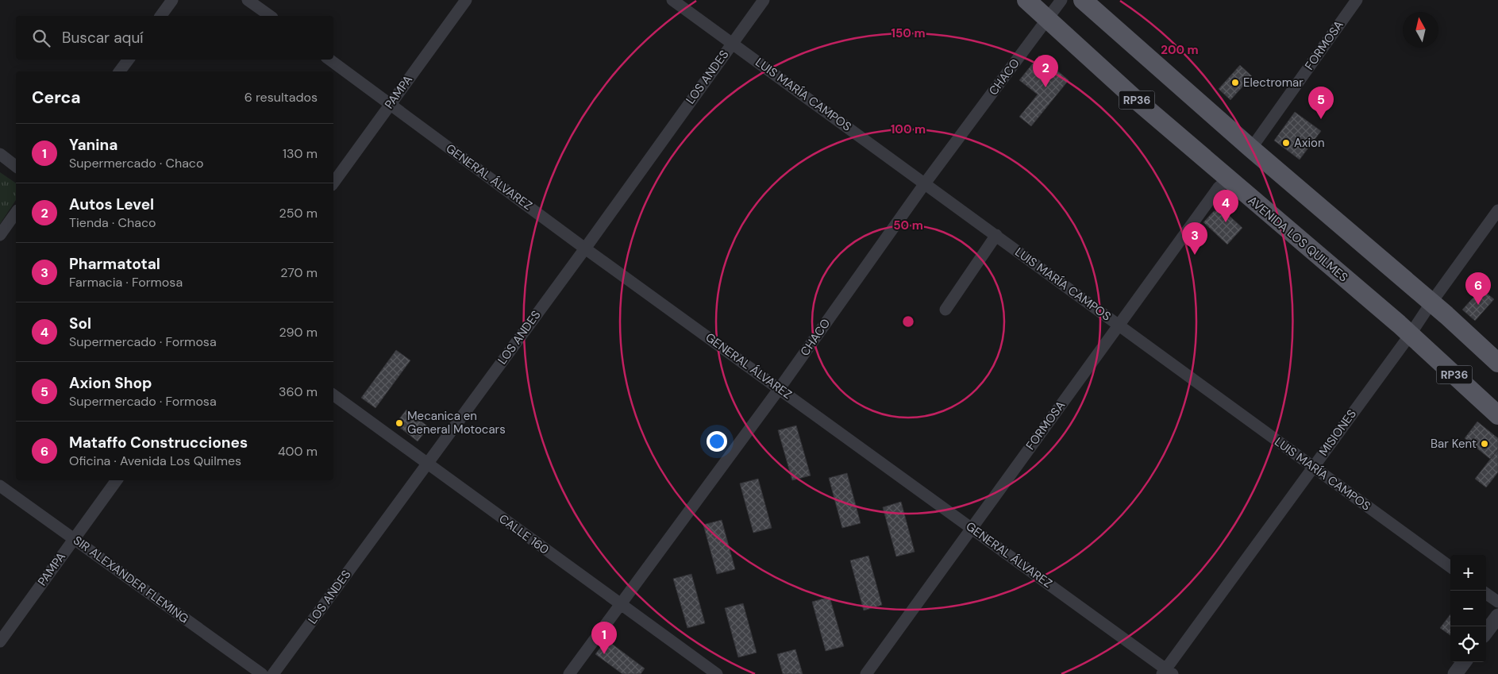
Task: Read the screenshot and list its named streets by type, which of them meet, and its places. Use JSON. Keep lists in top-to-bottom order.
{
  "streets": {
    "main road": ["RP36", "AVENIDA LOS QUILMES"],
    "street": [
      "FORMOSA",
      "LOS ANDES",
      "CHACO",
      "PAMPA",
      "LUIS MARÍA CAMPOS",
      "GENERAL ÁLVAREZ",
      "MISIONES",
      "CALLE 160",
      "SIR ALEXANDER FLEMING"
    ]
  },
  "crossings": [
    ["FORMOSA", "LUIS MARÍA CAMPOS"],
    ["FORMOSA", "GENERAL ÁLVAREZ"],
    ["FORMOSA", "AVENIDA LOS QUILMES"],
    ["LOS ANDES", "LUIS MARÍA CAMPOS"],
    ["LOS ANDES", "GENERAL ÁLVAREZ"],
    ["LOS ANDES", "CALLE 160"],
    ["CHACO", "LUIS MARÍA CAMPOS"],
    ["CHACO", "GENERAL ÁLVAREZ"],
    ["CHACO", "AVENIDA LOS QUILMES"],
    ["CHACO", "CALLE 160"],
    ["PAMPA", "GENERAL ÁLVAREZ"],
    ["PAMPA", "SIR ALEXANDER FLEMING"],
    ["LUIS MARÍA CAMPOS", "MISIONES"],
    ["GENERAL ÁLVAREZ", "MISIONES"],
    ["AVENIDA LOS QUILMES", "MISIONES"]
  ],
  "places": [
    "Electromar",
    "Axion",
    "Mecanica en General Motocars",
    "Bar Kent"
  ],
  "north": "top",
  "page": {
    "search": "Buscar aquí",
    "pins": [
      "2",
      "5",
      "4",
      "3",
      "6",
      "1"
    ],
    "heading": ["Cerca", "6 resultados"],
    "list": [
      {
        "mark": "1",
        "name": "Yanina",
        "note": "Supermercado · Chaco",
        "value": "130 m"
      },
      {
        "mark": "2",
        "name": "Autos Level",
        "note": "Tienda · Chaco",
        "value": "250 m"
      },
      {
        "mark": "3",
        "name": "Pharmatotal",
        "note": "Farmacia · Formosa",
        "value": "270 m"
      },
      {
        "mark": "4",
        "name": "Sol",
        "note": "Supermercado · Formosa",
        "value": "290 m"
      },
      {
        "mark": "5",
        "name": "Axion Shop",
        "note": "Supermercado · Formosa",
        "value": "360 m"
      },
      {
        "mark": "6",
        "name": "Mataffo Construcciones",
        "note": "Oficina · Avenida Los Quilmes",
        "value": "400 m"
      }
    ],
    "map_buttons": ["+", "−"]
  },
  "rings": [
    "150 m",
    "200 m",
    "100 m",
    "50 m"
  ]
}
